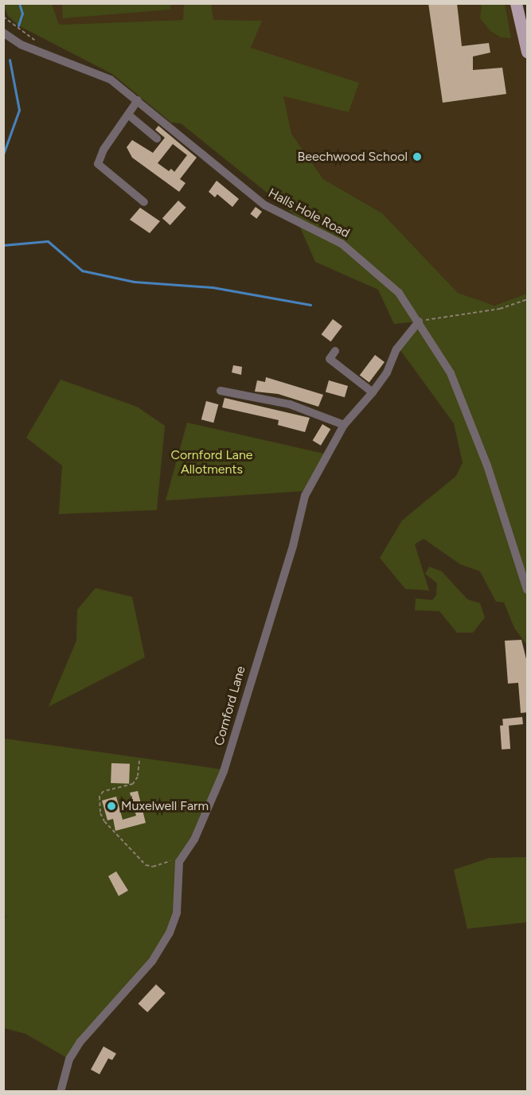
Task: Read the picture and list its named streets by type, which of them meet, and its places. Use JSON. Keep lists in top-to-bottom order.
{
  "streets": {
    "street": ["Halls Hole Road", "Cornford Lane"]
  },
  "crossings": [
    ["Halls Hole Road", "Cornford Lane"]
  ],
  "parks": ["Cornford Lane Allotments"],
  "places": ["Beechwood School", "Muxelwell Farm"]
}
